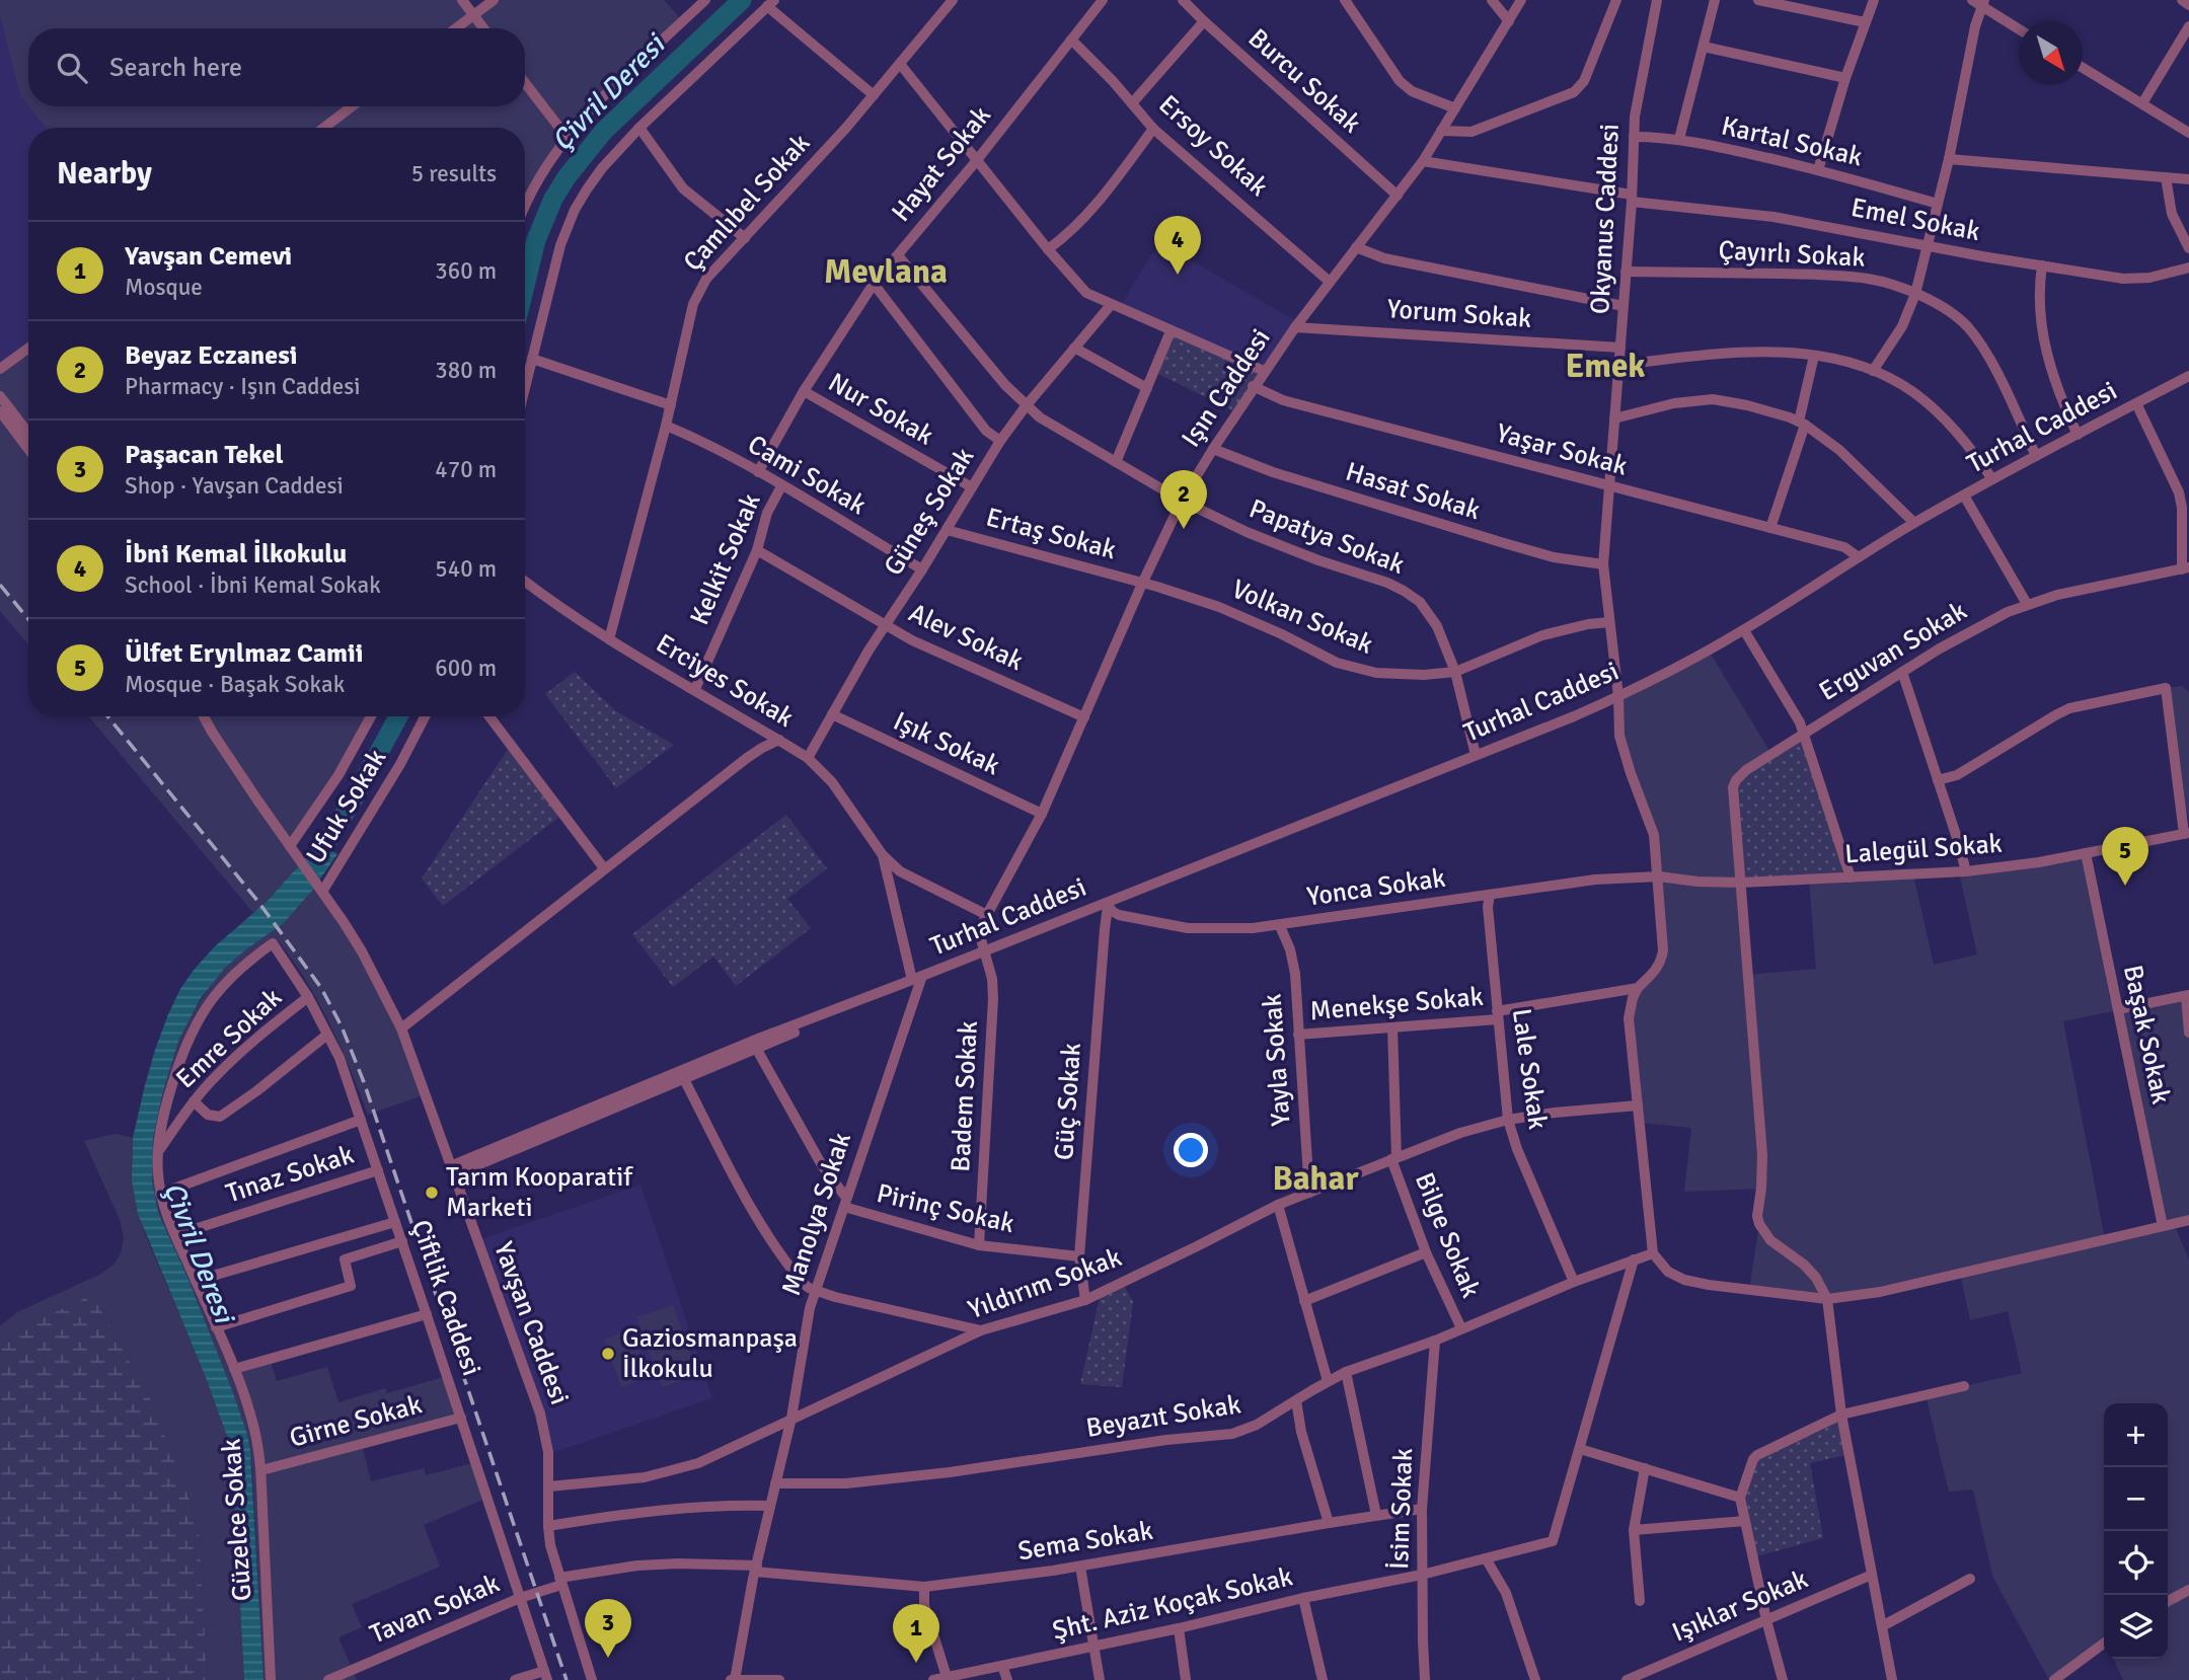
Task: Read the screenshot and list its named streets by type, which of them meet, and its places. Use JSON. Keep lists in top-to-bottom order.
{
  "streets": {
    "street": [
      "Burcu Sokak",
      "Kartal Sokak",
      "Ersoy Sokak",
      "Hayat Sokak",
      "Çamlıbel Sokak",
      "Okyanus Caddesi",
      "Emel Sokak",
      "Çayırlı Sokak",
      "Yorum Sokak",
      "Işın Caddesi",
      "Nur Sokak",
      "Turhal Caddesi",
      "Yaşar Sokak",
      "Cami Sokak",
      "Hasat Sokak",
      "Güneş Sokak",
      "Ertaş Sokak",
      "Papatya Sokak",
      "Kelkit Sokak",
      "Volkan Sokak",
      "Alev Sokak",
      "Erguvan Sokak",
      "Erciyes Sokak",
      "Işık Sokak",
      "Ufuk Sokak",
      "Lalegül Sokak",
      "Yonca Sokak",
      "Menekşe Sokak",
      "Başak Sokak",
      "Emre Sokak",
      "Yayla Sokak",
      "Lale Sokak",
      "Badem Sokak",
      "Güç Sokak",
      "Tınaz Sokak",
      "Pirinç Sokak",
      "Manolya Sokak",
      "Bilge Sokak",
      "Yıldırım Sokak",
      "Çiftlik Caddesi",
      "Yavşan Caddesi",
      "Beyazıt Sokak",
      "Girne Sokak",
      "İsim Sokak",
      "Güzelce Sokak",
      "Sema Sokak",
      "Şht. Aziz Koçak Sokak",
      "Işıklar Sokak",
      "Tavan Sokak"
    ]
  },
  "crossings": [
    ["Burcu Sokak", "Işın Caddesi"],
    ["Kartal Sokak", "Okyanus Caddesi"],
    ["Ersoy Sokak", "Hayat Sokak"],
    ["Ersoy Sokak", "Işın Caddesi"],
    ["Hayat Sokak", "Nur Sokak"],
    ["Hayat Sokak", "Cami Sokak"],
    ["Hayat Sokak", "Papatya Sokak"],
    ["Çamlıbel Sokak", "Cami Sokak"],
    ["Çamlıbel Sokak", "Erciyes Sokak"],
    ["Okyanus Caddesi", "Emel Sokak"],
    ["Okyanus Caddesi", "Çayırlı Sokak"],
    ["Okyanus Caddesi", "Yorum Sokak"],
    ["Okyanus Caddesi", "Turhal Caddesi"],
    ["Okyanus Caddesi", "Yaşar Sokak"],
    ["Okyanus Caddesi", "Hasat Sokak"],
    ["Okyanus Caddesi", "Volkan Sokak"],
    ["Emel Sokak", "Işın Caddesi"],
    ["Çayırlı Sokak", "Turhal Caddesi"],
    ["Yorum Sokak", "Işın Caddesi"],
    ["Işın Caddesi", "Turhal Caddesi"],
    ["Işın Caddesi", "Yaşar Sokak"],
    ["Işın Caddesi", "Hasat Sokak"],
    ["Işın Caddesi", "Ertaş Sokak"],
    ["Işın Caddesi", "Papatya Sokak"],
    ["Işın Caddesi", "Volkan Sokak"],
    ["Işın Caddesi", "Alev Sokak"],
    ["Işın Caddesi", "Erciyes Sokak"],
    ["Işın Caddesi", "Işık Sokak"],
    ["Işın Caddesi", "Badem Sokak"],
    ["Nur Sokak", "Güneş Sokak"],
    ["Turhal Caddesi", "Yaşar Sokak"],
    ["Turhal Caddesi", "Papatya Sokak"],
    ["Turhal Caddesi", "Erciyes Sokak"],
    ["Turhal Caddesi", "Yonca Sokak"],
    ["Turhal Caddesi", "Badem Sokak"],
    ["Turhal Caddesi", "Güç Sokak"],
    ["Turhal Caddesi", "Pirinç Sokak"],
    ["Turhal Caddesi", "Manolya Sokak"],
    ["Turhal Caddesi", "Yavşan Caddesi"],
    ["Cami Sokak", "Güneş Sokak"],
    ["Cami Sokak", "Kelkit Sokak"],
    ["Güneş Sokak", "Ertaş Sokak"],
    ["Güneş Sokak", "Papatya Sokak"],
    ["Güneş Sokak", "Alev Sokak"],
    ["Güneş Sokak", "Erciyes Sokak"],
    ["Güneş Sokak", "Işık Sokak"],
    ["Ertaş Sokak", "Volkan Sokak"],
    ["Papatya Sokak", "Volkan Sokak"],
    ["Kelkit Sokak", "Alev Sokak"],
    ["Kelkit Sokak", "Erciyes Sokak"],
    ["Erguvan Sokak", "Lalegül Sokak"],
    ["Erciyes Sokak", "Manolya Sokak"],
    ["Ufuk Sokak", "Yavşan Caddesi"],
    ["Lalegül Sokak", "Yonca Sokak"],
    ["Lalegül Sokak", "Başak Sokak"],
    ["Yonca Sokak", "Yayla Sokak"],
    ["Yonca Sokak", "Lale Sokak"],
    ["Yonca Sokak", "Güç Sokak"],
    ["Menekşe Sokak", "Yayla Sokak"],
    ["Menekşe Sokak", "Lale Sokak"],
    ["Menekşe Sokak", "Bilge Sokak"],
    ["Emre Sokak", "Çiftlik Caddesi"],
    ["Emre Sokak", "Güzelce Sokak"],
    ["Yayla Sokak", "Yıldırım Sokak"],
    ["Lale Sokak", "Yıldırım Sokak"],
    ["Lale Sokak", "Beyazıt Sokak"],
    ["Badem Sokak", "Pirinç Sokak"],
    ["Güç Sokak", "Pirinç Sokak"],
    ["Güç Sokak", "Yıldırım Sokak"],
    ["Tınaz Sokak", "Çiftlik Caddesi"],
    ["Tınaz Sokak", "Güzelce Sokak"],
    ["Pirinç Sokak", "Manolya Sokak"],
    ["Manolya Sokak", "Yıldırım Sokak"],
    ["Manolya Sokak", "Beyazıt Sokak"],
    ["Manolya Sokak", "Sema Sokak"],
    ["Bilge Sokak", "Yıldırım Sokak"],
    ["Bilge Sokak", "Beyazıt Sokak"],
    ["Yıldırım Sokak", "Yavşan Caddesi"],
    ["Çiftlik Caddesi", "Girne Sokak"],
    ["Çiftlik Caddesi", "Güzelce Sokak"],
    ["Çiftlik Caddesi", "Tavan Sokak"],
    ["Yavşan Caddesi", "Sema Sokak"],
    ["Yavşan Caddesi", "Tavan Sokak"],
    ["Beyazıt Sokak", "İsim Sokak"],
    ["Girne Sokak", "Güzelce Sokak"],
    ["İsim Sokak", "Sema Sokak"],
    ["İsim Sokak", "Şht. Aziz Koçak Sokak"],
    ["Sema Sokak", "Tavan Sokak"]
  ],
  "districts": ["Mevlana", "Emek", "Bahar"],
  "water": ["Çivril Deresi"],
  "places": ["Tarım Kooparatif Marketi", "Gaziosmanpaşa İlkokulu"],
  "north": "bottom right",
  "page": {
    "search": "Search here",
    "heading": ["Nearby", "5 results"],
    "pins": [
      "4",
      "2",
      "5",
      "3",
      "1"
    ],
    "list": [
      {
        "mark": "1",
        "name": "Yavşan Cemevi",
        "note": "Mosque",
        "value": "360 m"
      },
      {
        "mark": "2",
        "name": "Beyaz Eczanesi",
        "note": "Pharmacy · Işın Caddesi",
        "value": "380 m"
      },
      {
        "mark": "3",
        "name": "Paşacan Tekel",
        "note": "Shop · Yavşan Caddesi",
        "value": "470 m"
      },
      {
        "mark": "4",
        "name": "İbni Kemal İlkokulu",
        "note": "School · İbni Kemal Sokak",
        "value": "540 m"
      },
      {
        "mark": "5",
        "name": "Ülfet Eryılmaz Camii",
        "note": "Mosque · Başak Sokak",
        "value": "600 m"
      }
    ],
    "map_buttons": ["+", "−"]
  }
}
